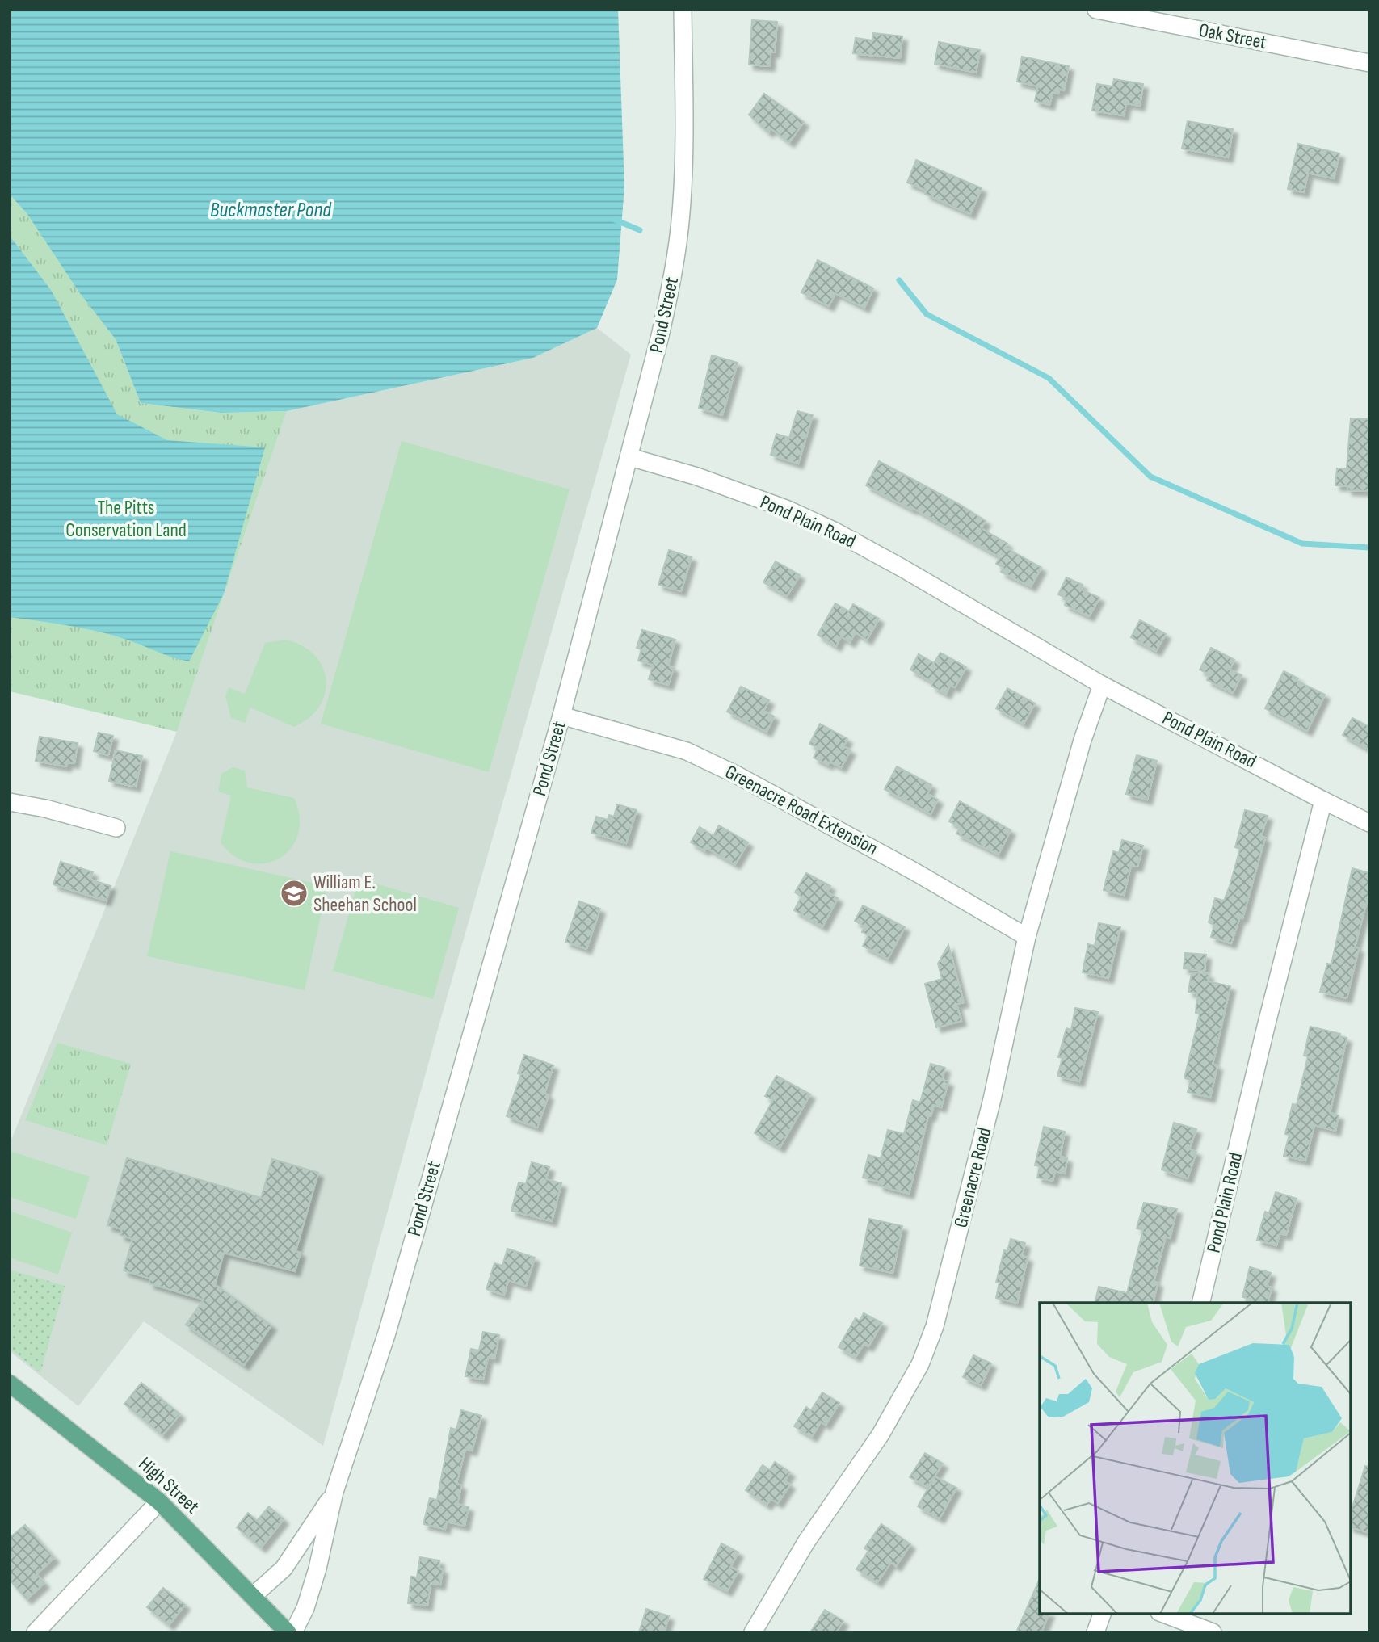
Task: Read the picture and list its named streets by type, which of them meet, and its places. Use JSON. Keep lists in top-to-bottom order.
{
  "streets": {
    "main road": ["High Street"],
    "street": [
      "Oak Street",
      "Pond Street",
      "Pond Plain Road",
      "Greenacre Road Extension",
      "Greenacre Road"
    ]
  },
  "crossings": [
    ["Pond Street", "Pond Plain Road"],
    ["Pond Street", "Greenacre Road Extension"],
    ["Pond Street", "High Street"],
    ["Pond Plain Road", "Greenacre Road"],
    ["Greenacre Road Extension", "Greenacre Road"]
  ],
  "water": ["Buckmaster Pond"],
  "parks": ["The Pitts Conservation Land"],
  "places": {
    "school or university": ["William E. Sheehan School"]
  }
}
